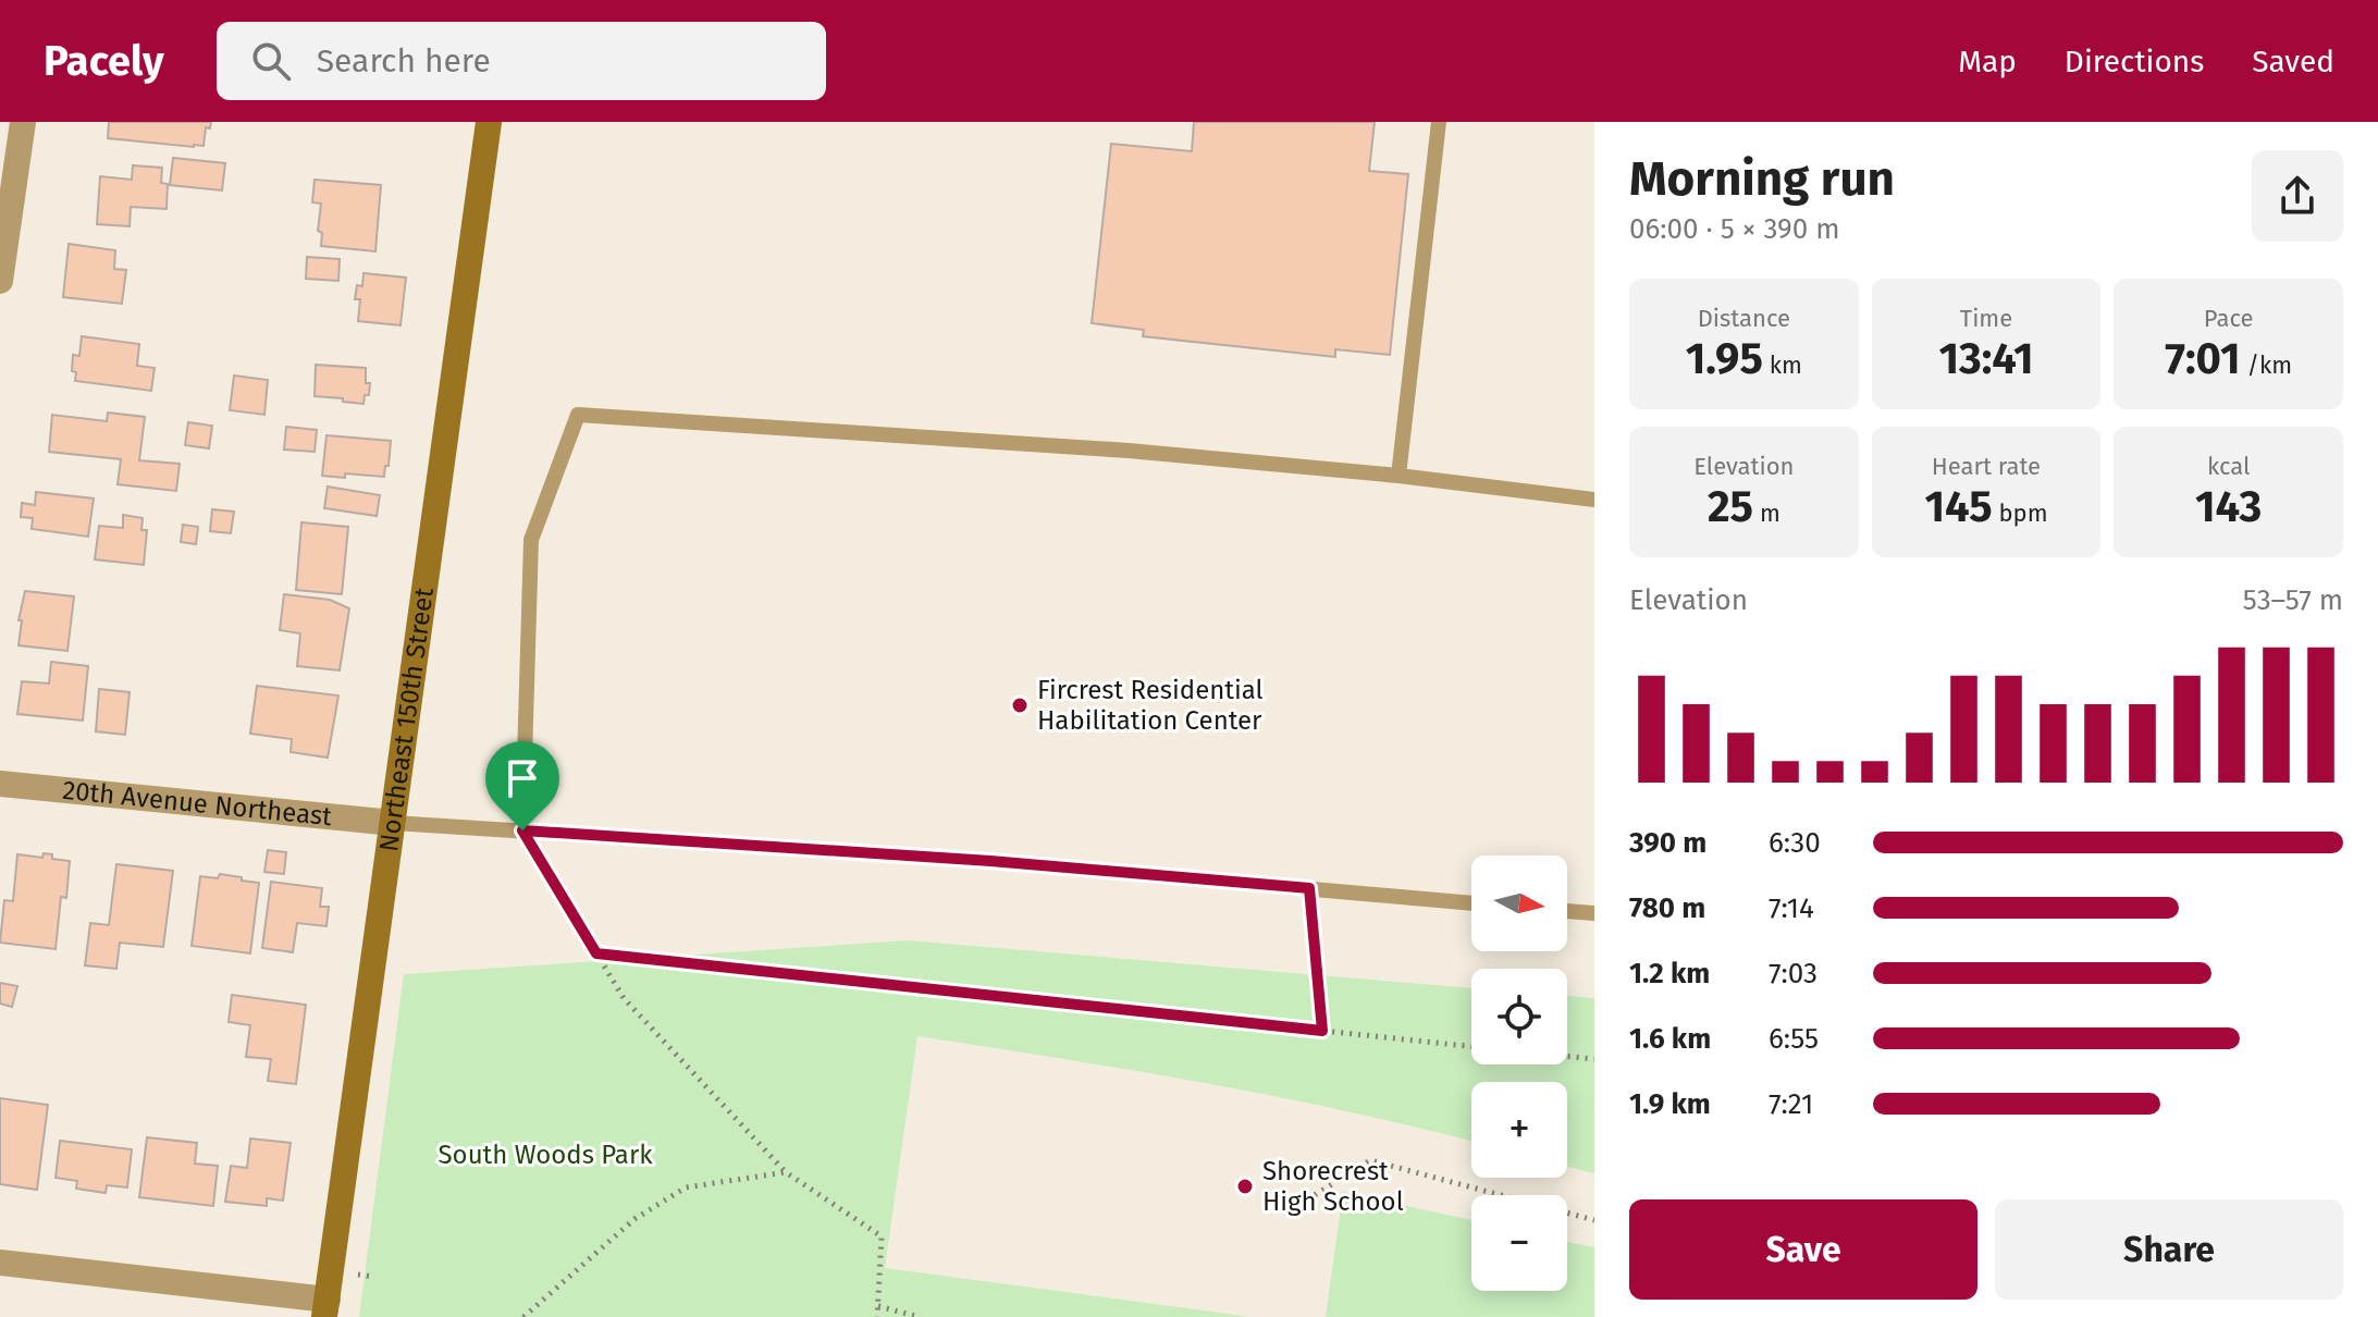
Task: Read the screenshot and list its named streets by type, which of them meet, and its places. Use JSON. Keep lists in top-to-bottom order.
{
  "streets": {
    "street": ["Northeast 150th Street", "20th Avenue Northeast"]
  },
  "crossings": [
    ["Northeast 150th Street", "20th Avenue Northeast"]
  ],
  "parks": ["South Woods Park"],
  "places": ["Fircrest Residential Habilitation Center", "Shorecrest High School"],
  "north": "right",
  "page": {
    "header": "Pacely",
    "search": "Search here",
    "nav": ["Map", "Directions", "Saved"],
    "heading": ["Morning run", "06:00 · 5 × 390 m"],
    "stats": [
      ["Distance", "1.95 km"],
      ["Time", "13:41"],
      ["Pace", "7:01 /km"],
      ["Elevation", "25 m"],
      ["Heart rate", "145 bpm"],
      ["kcal", "143"]
    ],
    "chart": ["Elevation", "53–57 m"],
    "list": [
      {
        "name": "390 m",
        "note": "6:30"
      },
      {
        "name": "780 m",
        "note": "7:14"
      },
      {
        "name": "1.2 km",
        "note": "7:03"
      },
      {
        "name": "1.6 km",
        "note": "6:55"
      },
      {
        "name": "1.9 km",
        "note": "7:21"
      }
    ],
    "map_buttons": ["+", "−"],
    "buttons": ["Save", "Share"]
  }
}
